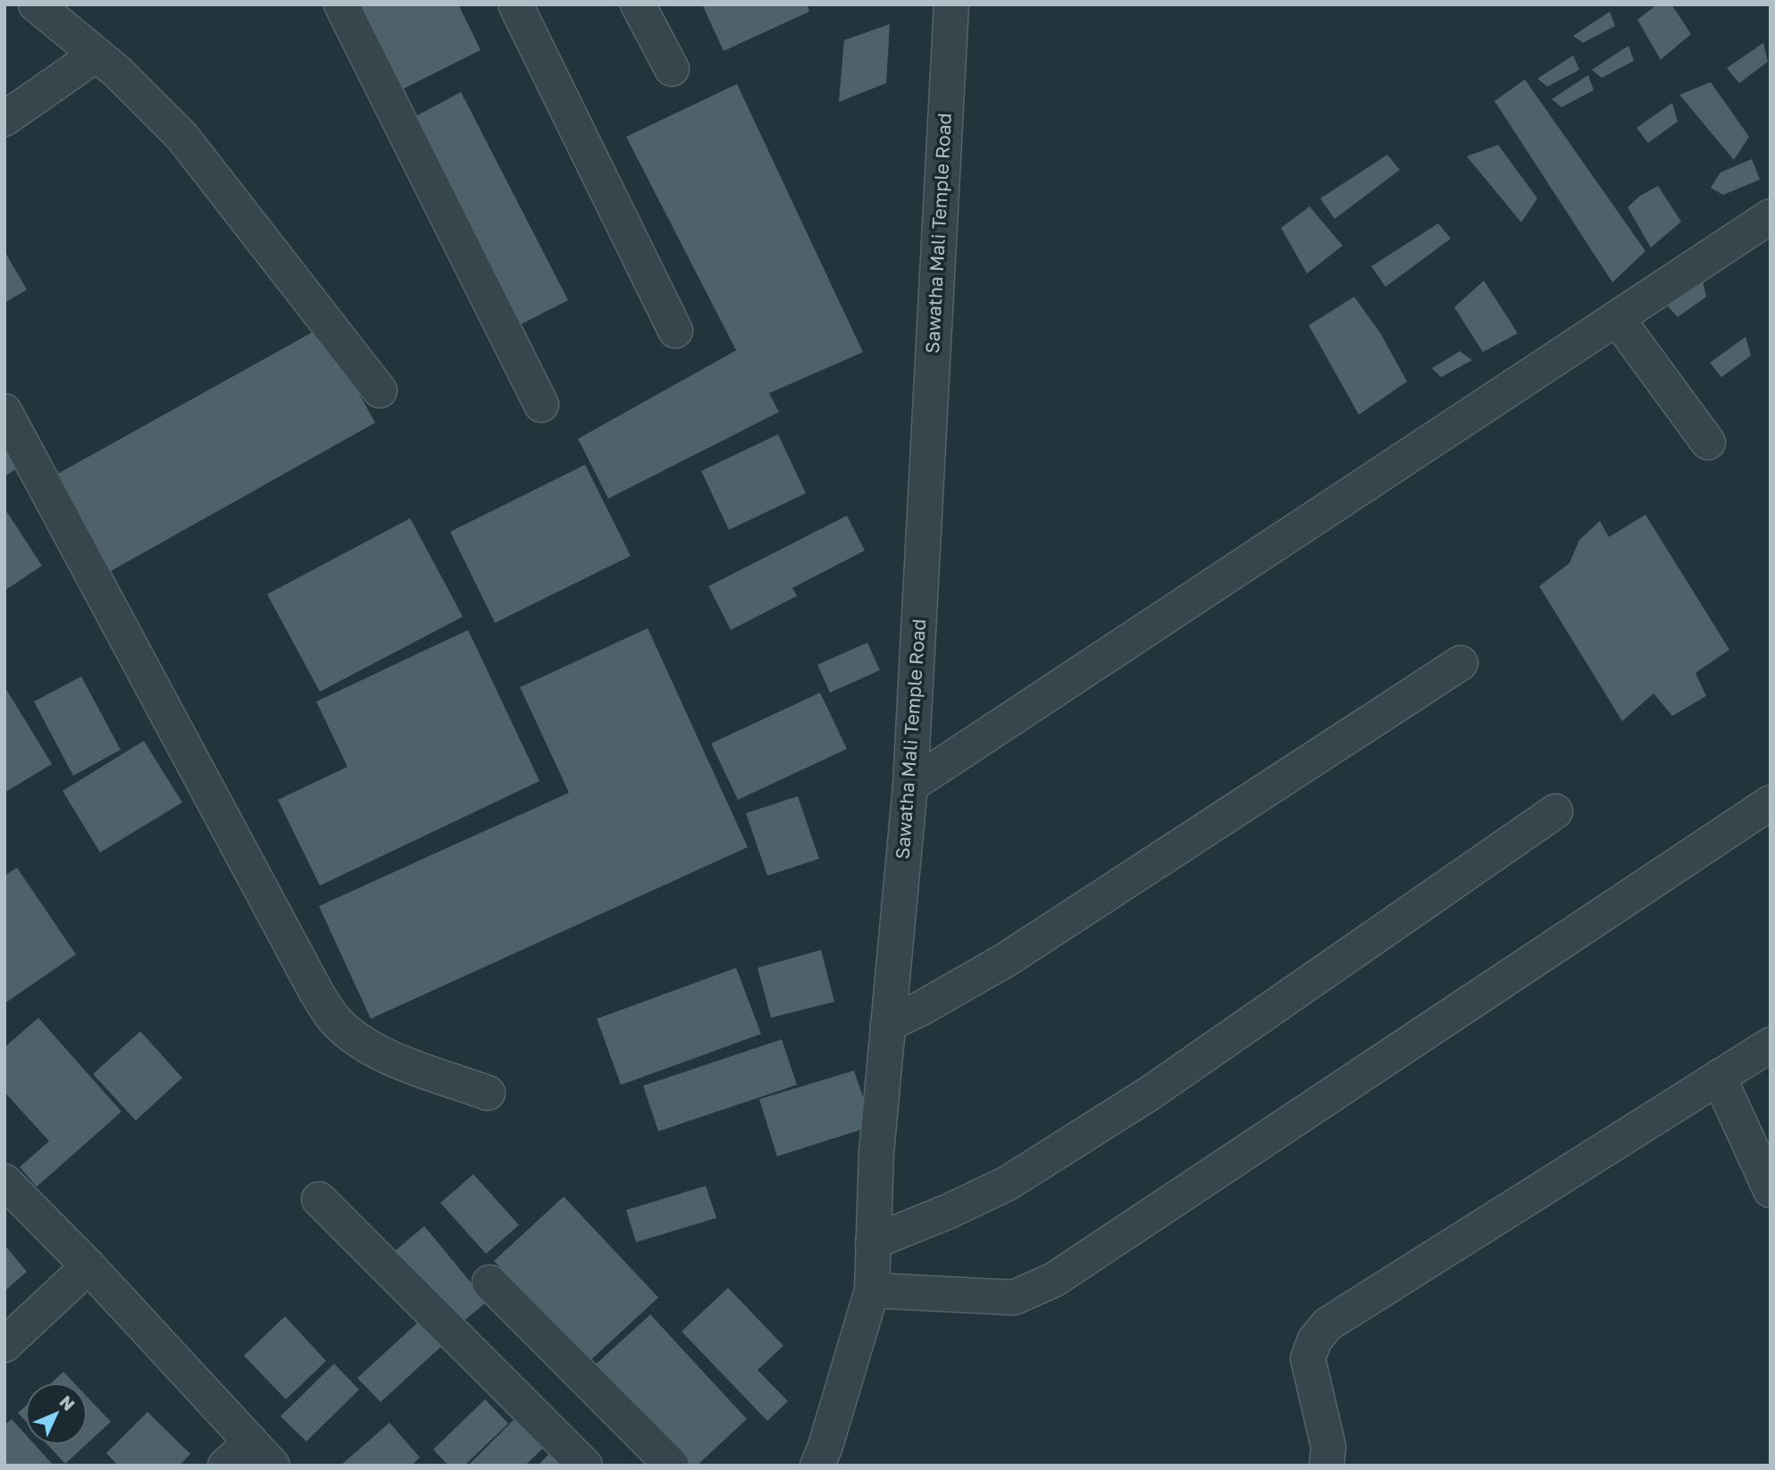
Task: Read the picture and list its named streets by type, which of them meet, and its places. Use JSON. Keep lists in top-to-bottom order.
{
  "streets": {
    "street": ["Sawatha Mali Temple Road"]
  },
  "north": "top right"
}
